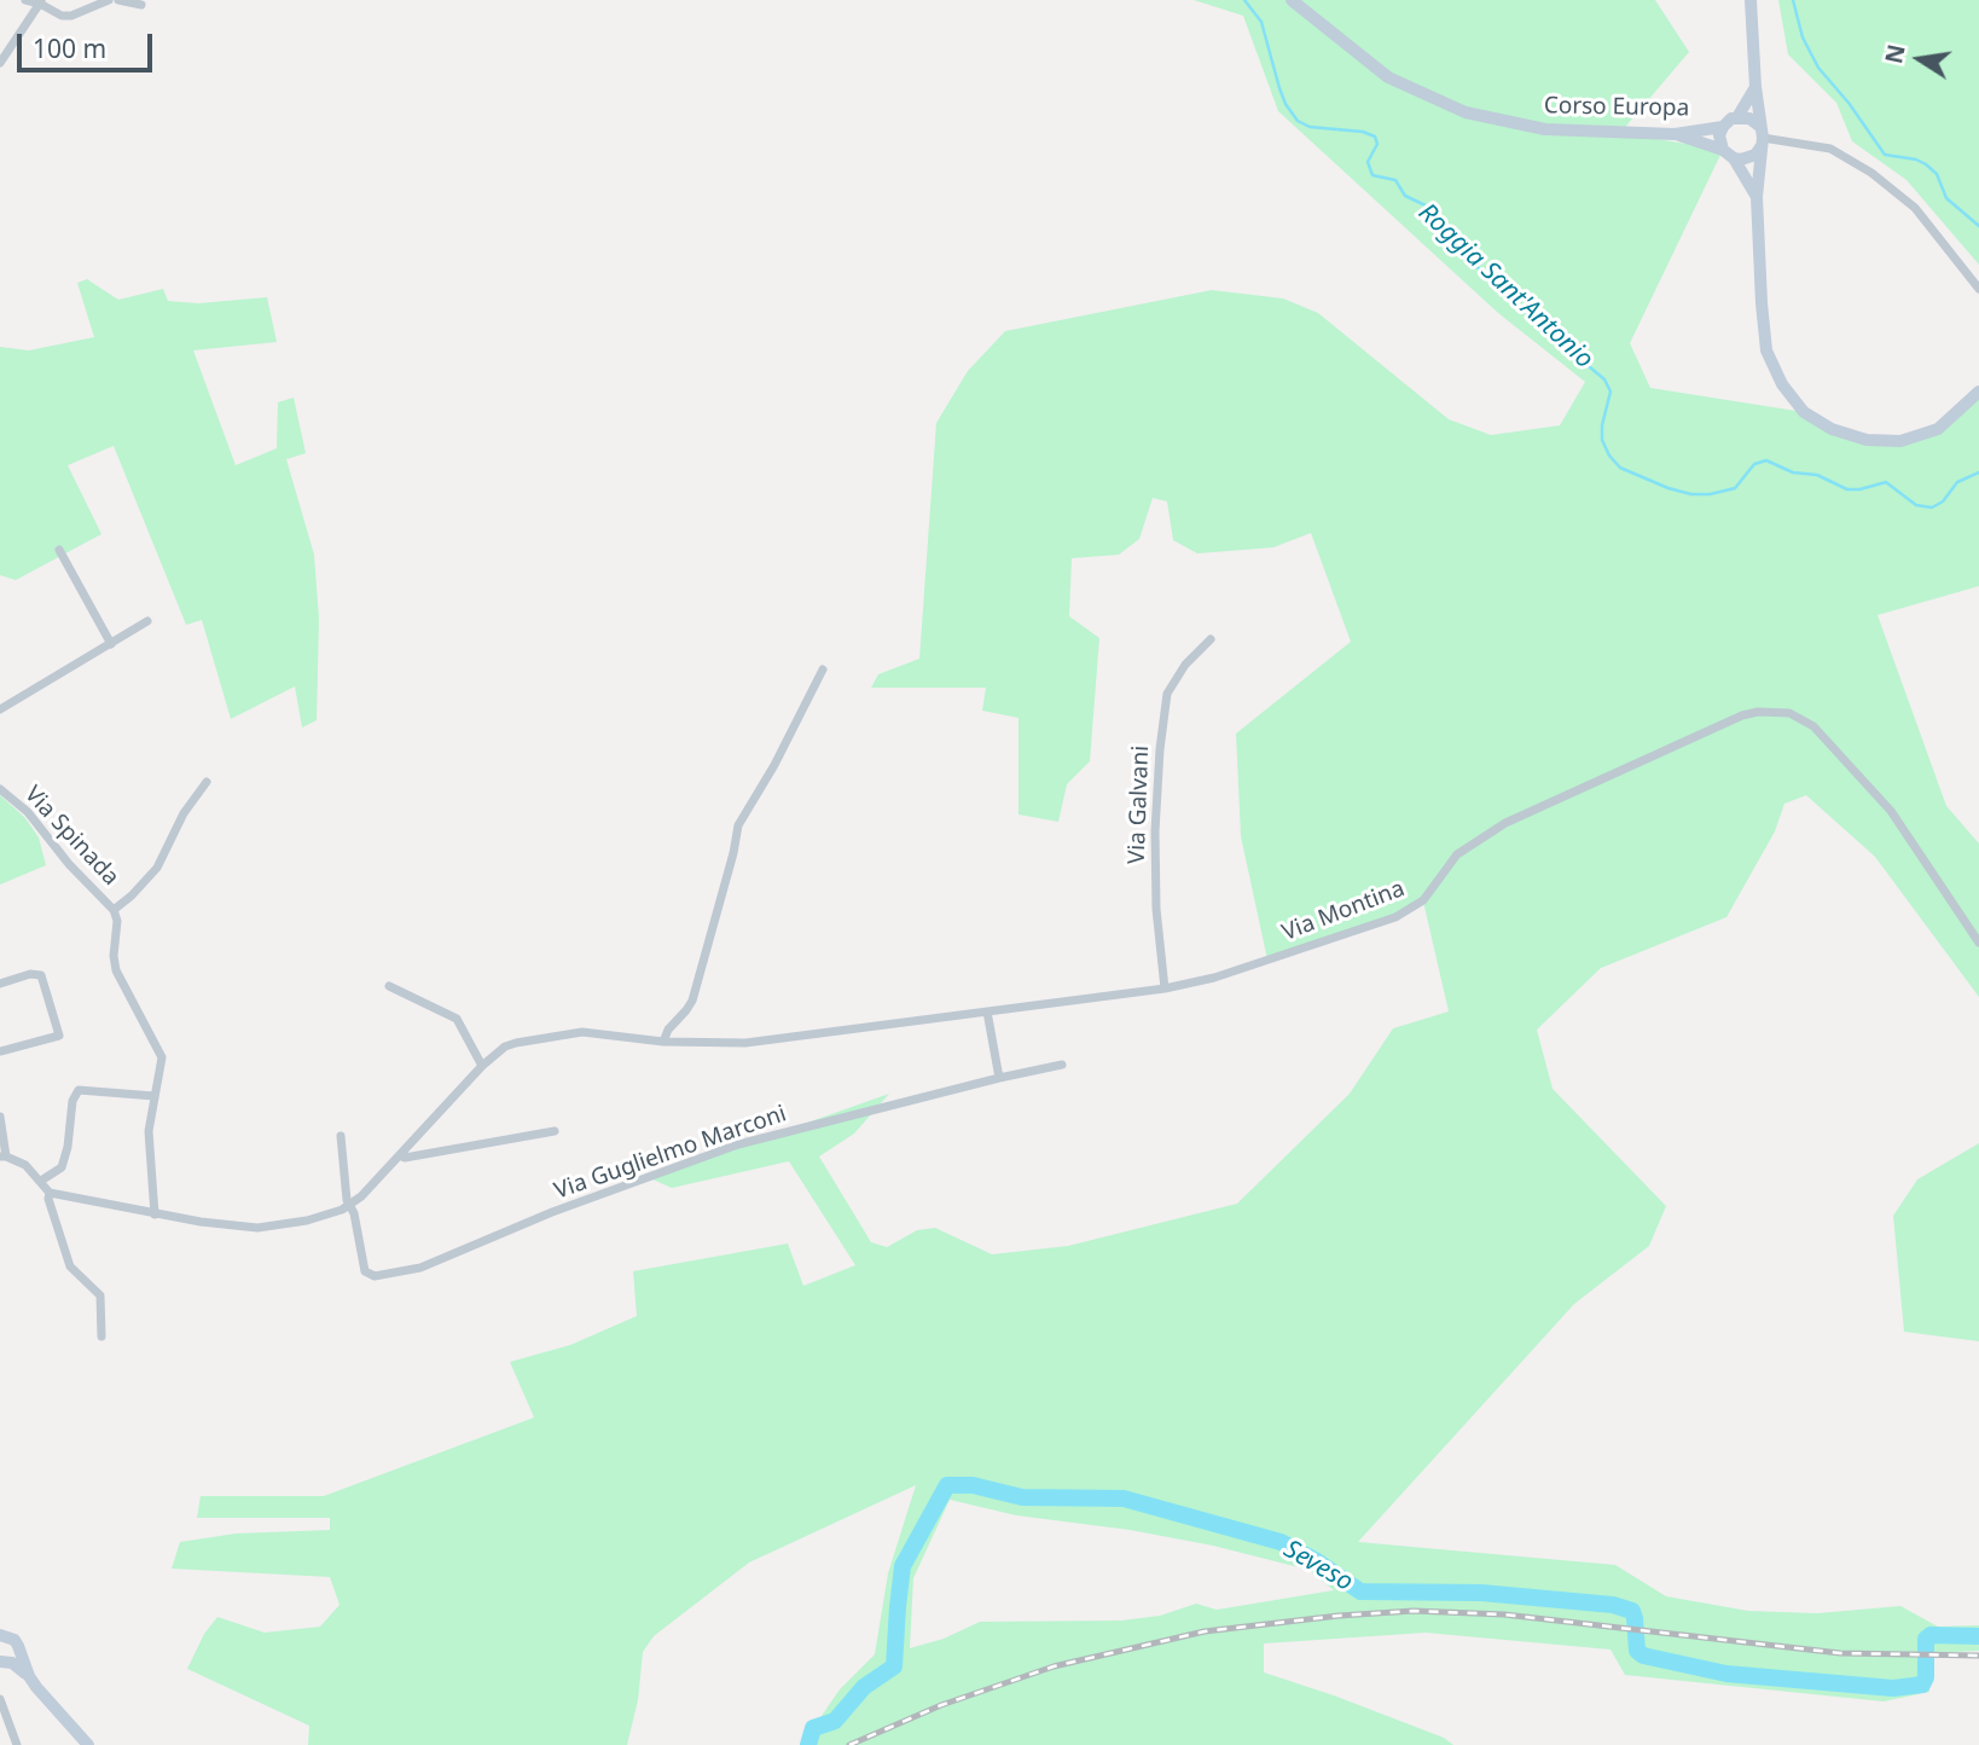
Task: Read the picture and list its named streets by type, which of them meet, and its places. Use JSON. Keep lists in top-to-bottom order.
{
  "streets": {
    "main road": ["Corso Europa"],
    "street": [
      "Via Galvani",
      "Via Spinada",
      "Via Montina",
      "Via Guglielmo Marconi"
    ]
  },
  "crossings": [
    ["Via Galvani", "Via Montina"],
    ["Via Montina", "Via Guglielmo Marconi"]
  ],
  "water": ["Roggia Sant'Antonio", "Seveso"],
  "scale_bar": "100 m",
  "north": "left"
}
